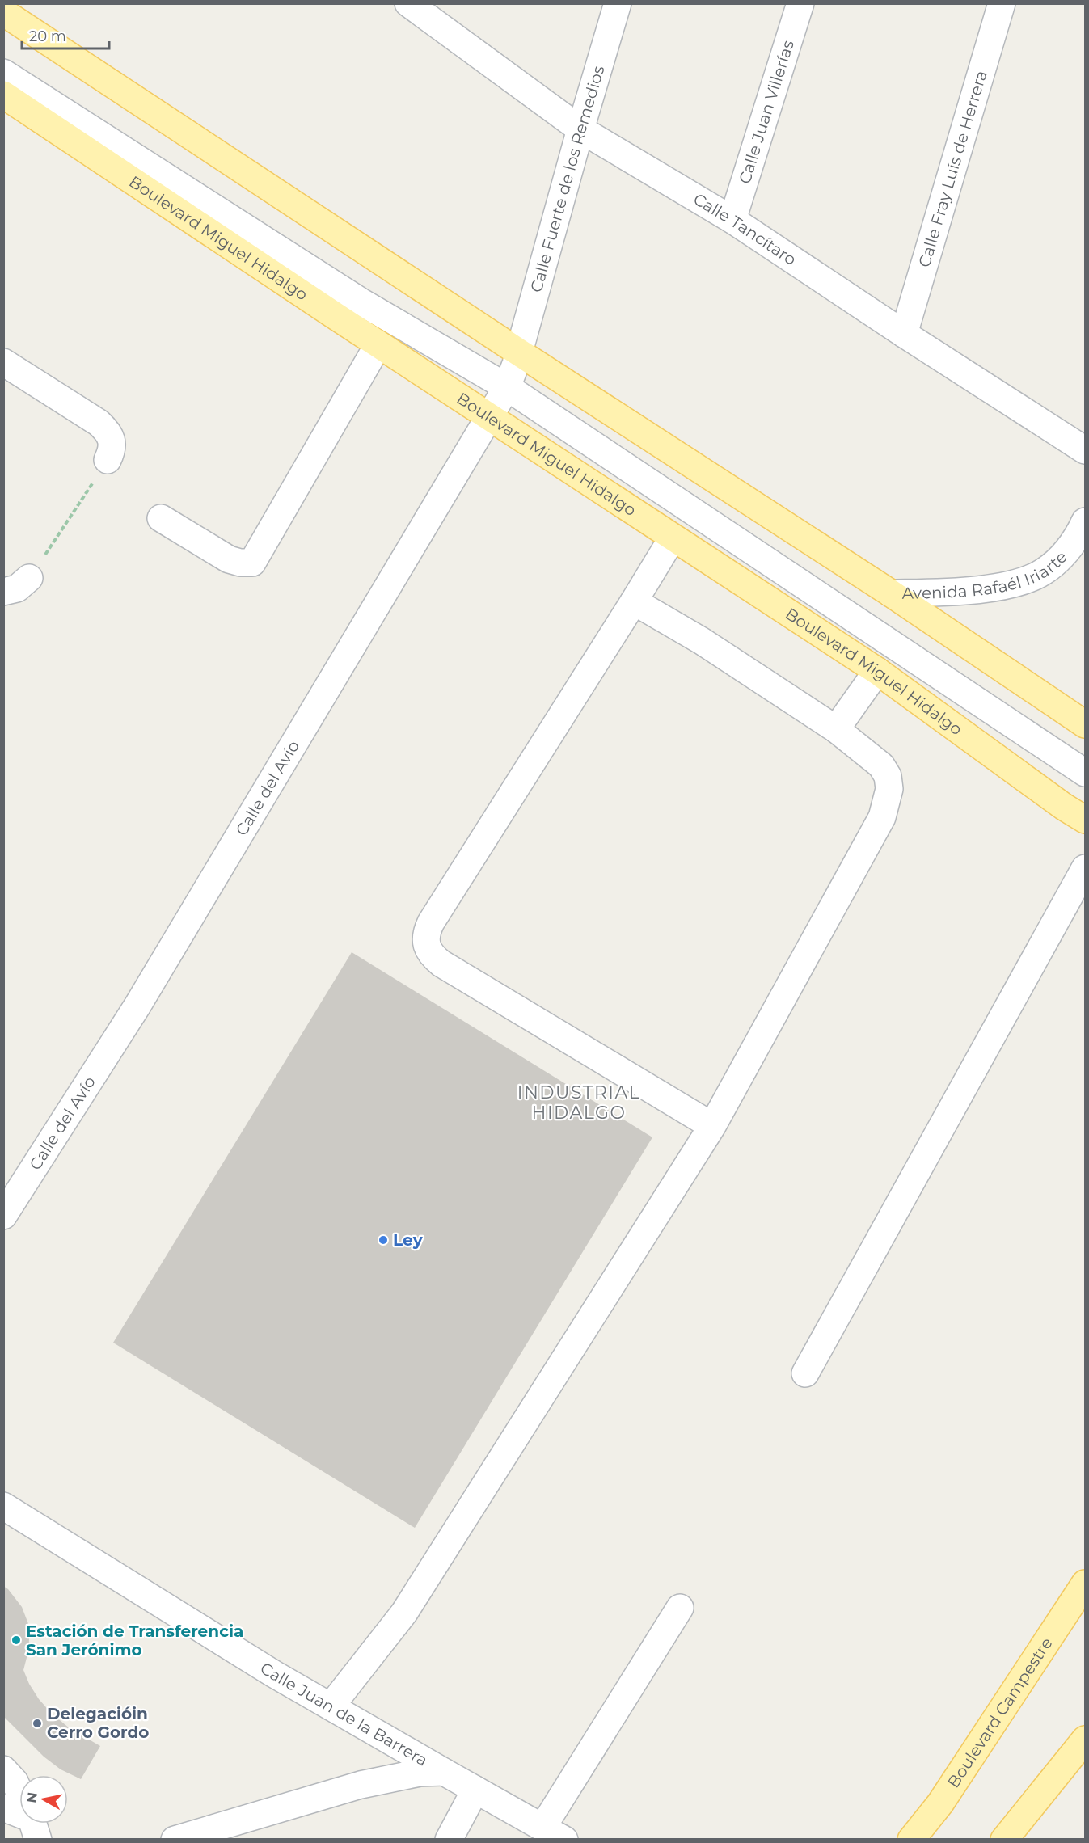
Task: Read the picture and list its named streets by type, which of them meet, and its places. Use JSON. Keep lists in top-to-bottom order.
{
  "streets": {
    "main road": ["Boulevard Miguel Hidalgo", "Boulevard Campestre"],
    "street": [
      "Calle Juan Villerías",
      "Calle Fray Luís de Herrera",
      "Calle Fuerte de los Remedios",
      "Calle Tancítaro",
      "Avenida Rafaél Iriarte",
      "Calle del Avío",
      "Calle Juan de la Barrera"
    ]
  },
  "crossings": [
    ["Calle Juan Villerías", "Calle Tancítaro"],
    ["Calle Fray Luís de Herrera", "Calle Tancítaro"],
    ["Calle Fuerte de los Remedios", "Calle Tancítaro"],
    ["Calle Fuerte de los Remedios", "Calle del Avío"],
    ["Boulevard Miguel Hidalgo", "Calle del Avío"]
  ],
  "districts": ["INDUSTRIAL HIDALGO"],
  "places": ["Ley", "Estación de Transferencia San Jerónimo", "Delegacióin Cerro Gordo"],
  "scale_bar": "20 m",
  "north": "left"
}
